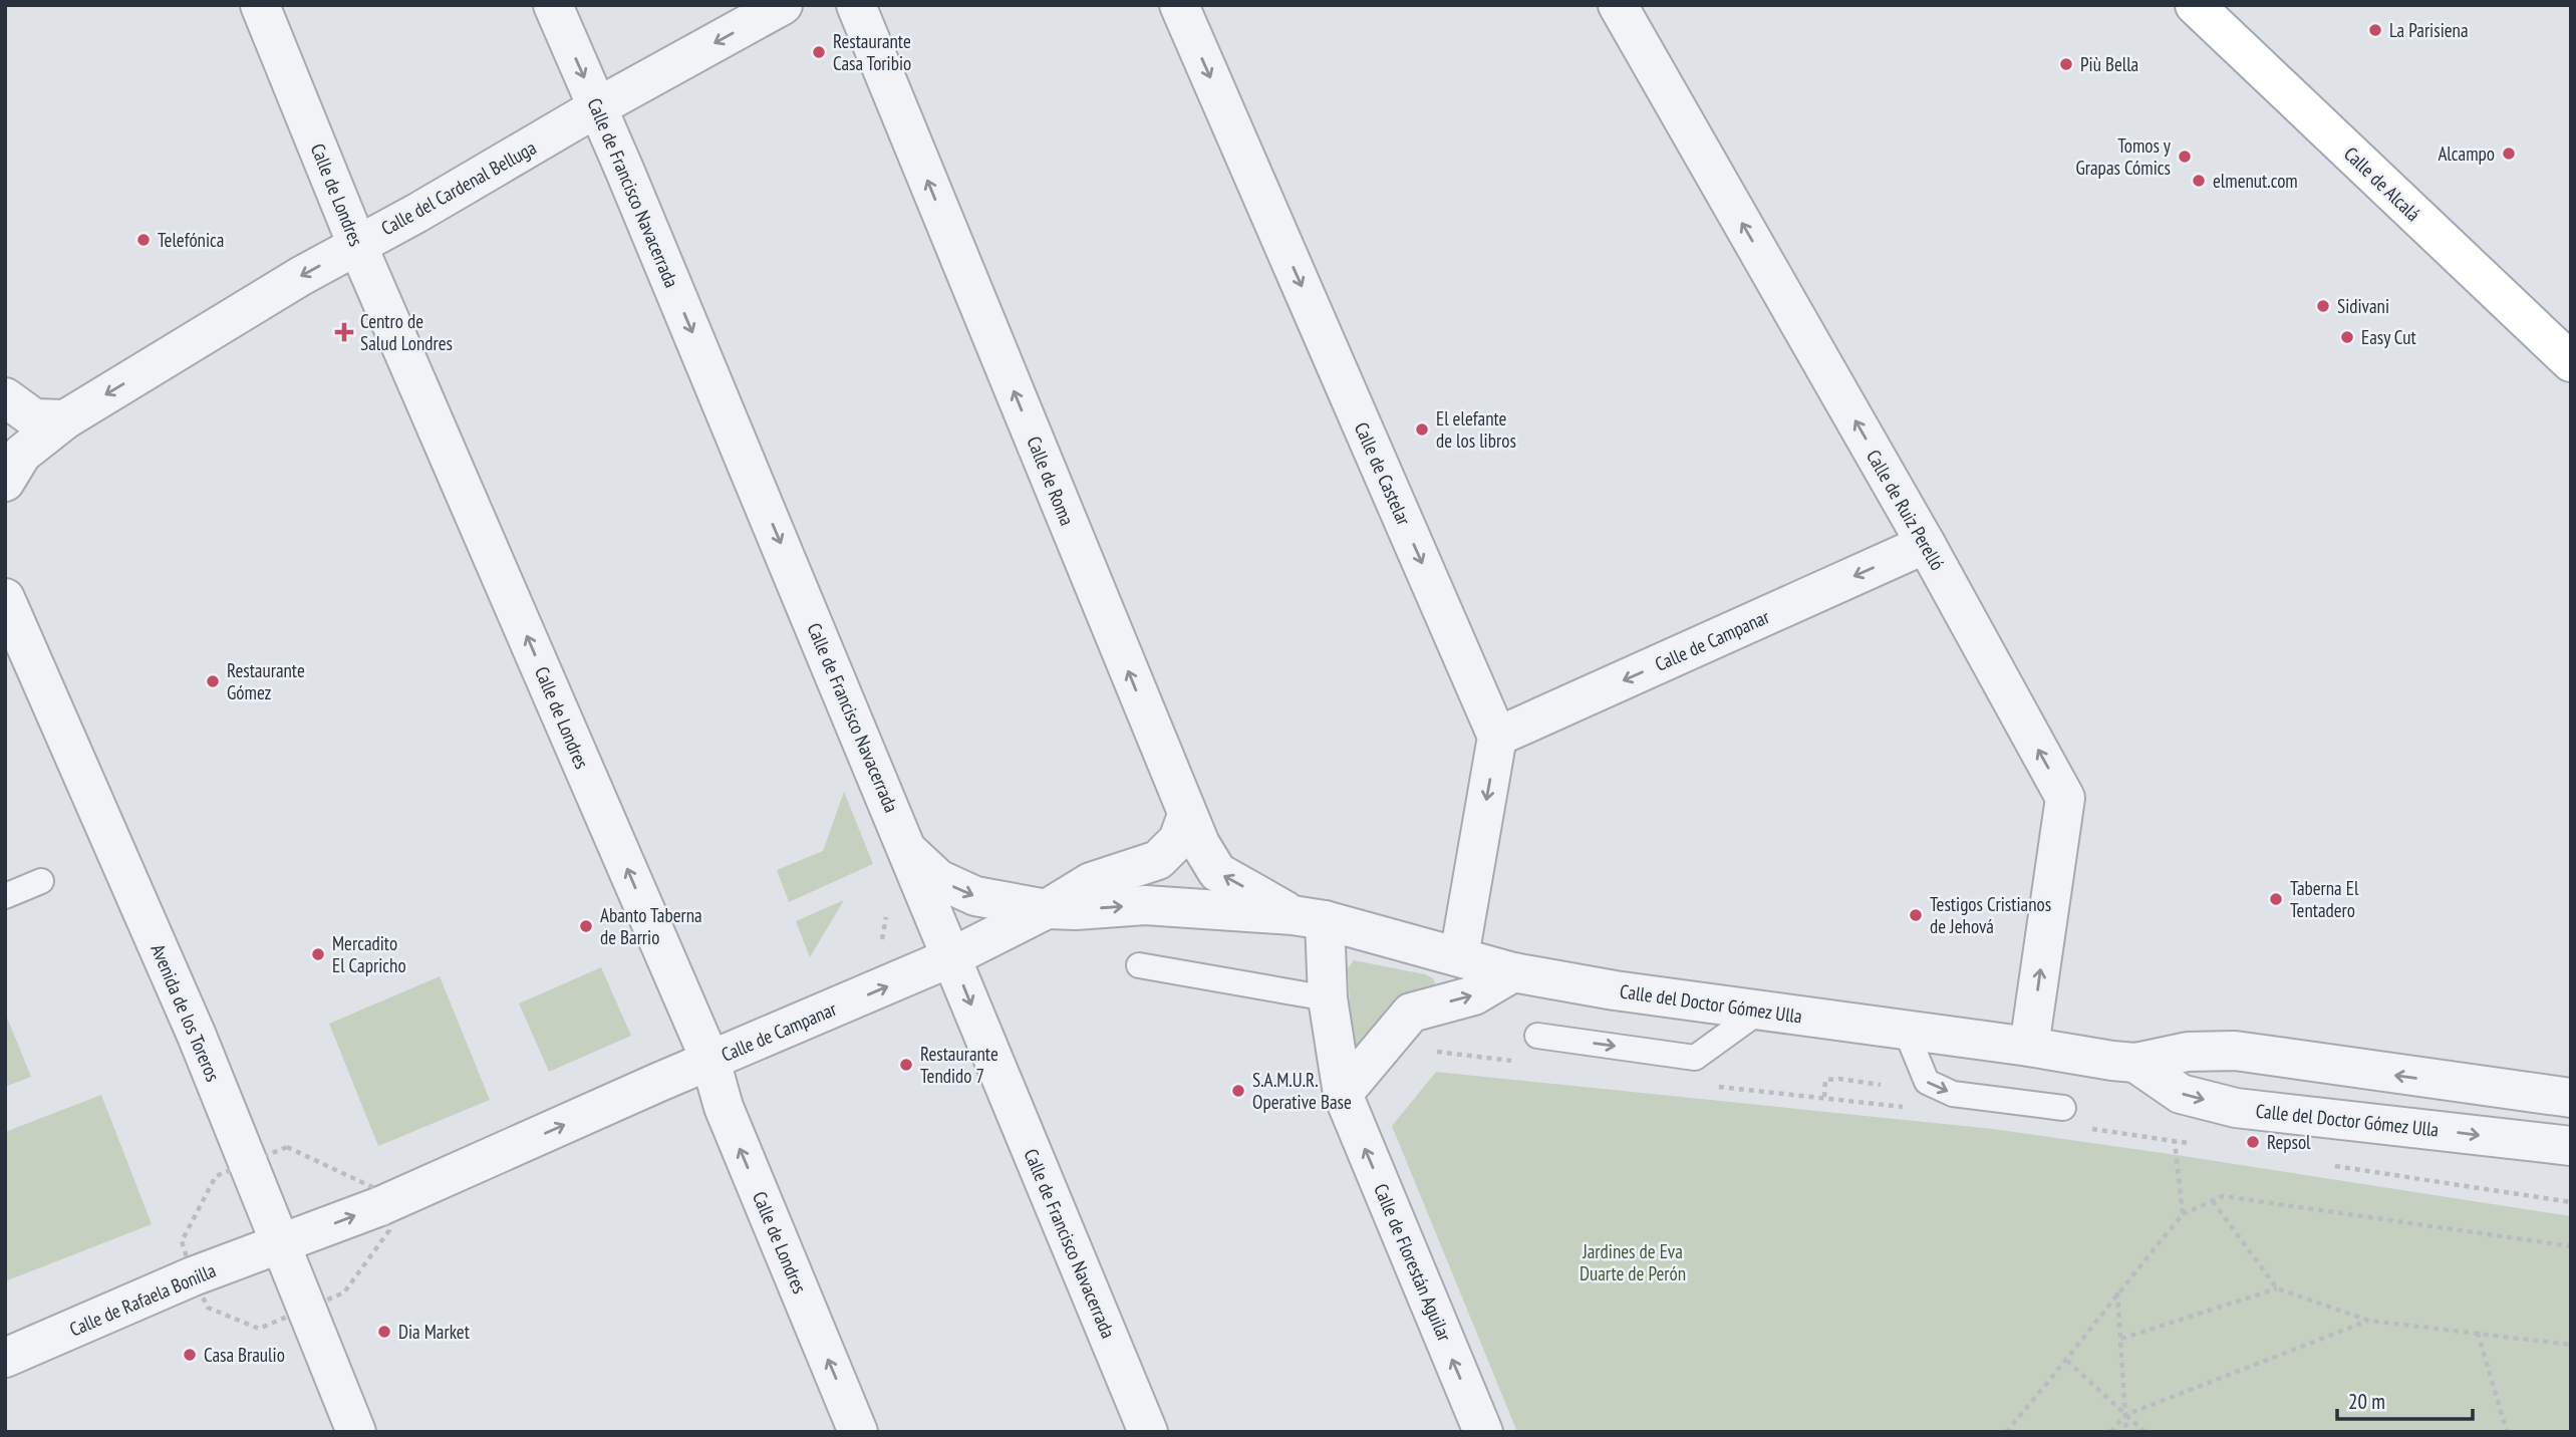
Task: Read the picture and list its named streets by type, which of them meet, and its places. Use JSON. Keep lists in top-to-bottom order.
{
  "streets": {
    "main road": ["Calle de Alcalá"],
    "street": [
      "Calle del Cardenal Belluga",
      "Calle de Francisco Navacerrada",
      "Calle de Londres",
      "Calle de Castelar",
      "Calle de Roma",
      "Calle de Ruiz Perelló",
      "Calle de Campanar",
      "Calle del Doctor Gómez Ulla",
      "Avenida de los Toreros",
      "Calle de Florestán Aguilar",
      "Calle de Rafaela Bonilla"
    ]
  },
  "crossings": [
    ["Calle del Cardenal Belluga", "Calle de Francisco Navacerrada"],
    ["Calle del Cardenal Belluga", "Calle de Londres"],
    ["Calle de Francisco Navacerrada", "Calle de Campanar"],
    ["Calle de Londres", "Calle de Campanar"],
    ["Calle de Castelar", "Calle de Campanar"],
    ["Calle de Roma", "Calle de Campanar"],
    ["Calle de Roma", "Calle del Doctor Gómez Ulla"],
    ["Calle de Roma", "Calle de Florestán Aguilar"],
    ["Calle de Ruiz Perelló", "Calle de Campanar"],
    ["Calle de Ruiz Perelló", "Calle del Doctor Gómez Ulla"],
    ["Calle de Campanar", "Calle del Doctor Gómez Ulla"],
    ["Calle de Campanar", "Avenida de los Toreros"],
    ["Calle de Campanar", "Calle de Florestán Aguilar"],
    ["Calle de Campanar", "Calle de Rafaela Bonilla"],
    ["Calle del Doctor Gómez Ulla", "Calle de Florestán Aguilar"],
    ["Avenida de los Toreros", "Calle de Rafaela Bonilla"]
  ],
  "one_way": [
    "Calle del Cardenal Belluga",
    "Calle de Francisco Navacerrada",
    "Calle de Londres",
    "Calle de Castelar",
    "Calle de Roma",
    "Calle de Ruiz Perelló",
    "Calle de Florestán Aguilar"
  ],
  "parks": ["Jardines de Eva Duarte de Perón"],
  "places": {
    "other": [
      "La Parisiena",
      "Restaurante Casa Toribio",
      "Più Bella",
      "Alcampo",
      "Tomos y Grapas Cómics",
      "elmenut.com",
      "Telefónica",
      "Sidivani",
      "Easy Cut",
      "El elefante de los libros",
      "Restaurante Gómez",
      "Taberna El Tentadero",
      "Testigos Cristianos de Jehová",
      "Abanto Taberna de Barrio",
      "Mercadito El Capricho",
      "Restaurante Tendido 7",
      "S.A.M.U.R. Operative Base",
      "Repsol",
      "Dia Market",
      "Casa Braulio"
    ],
    "health": ["Centro de Salud Londres"]
  },
  "scale_bar": "20 m"
}
